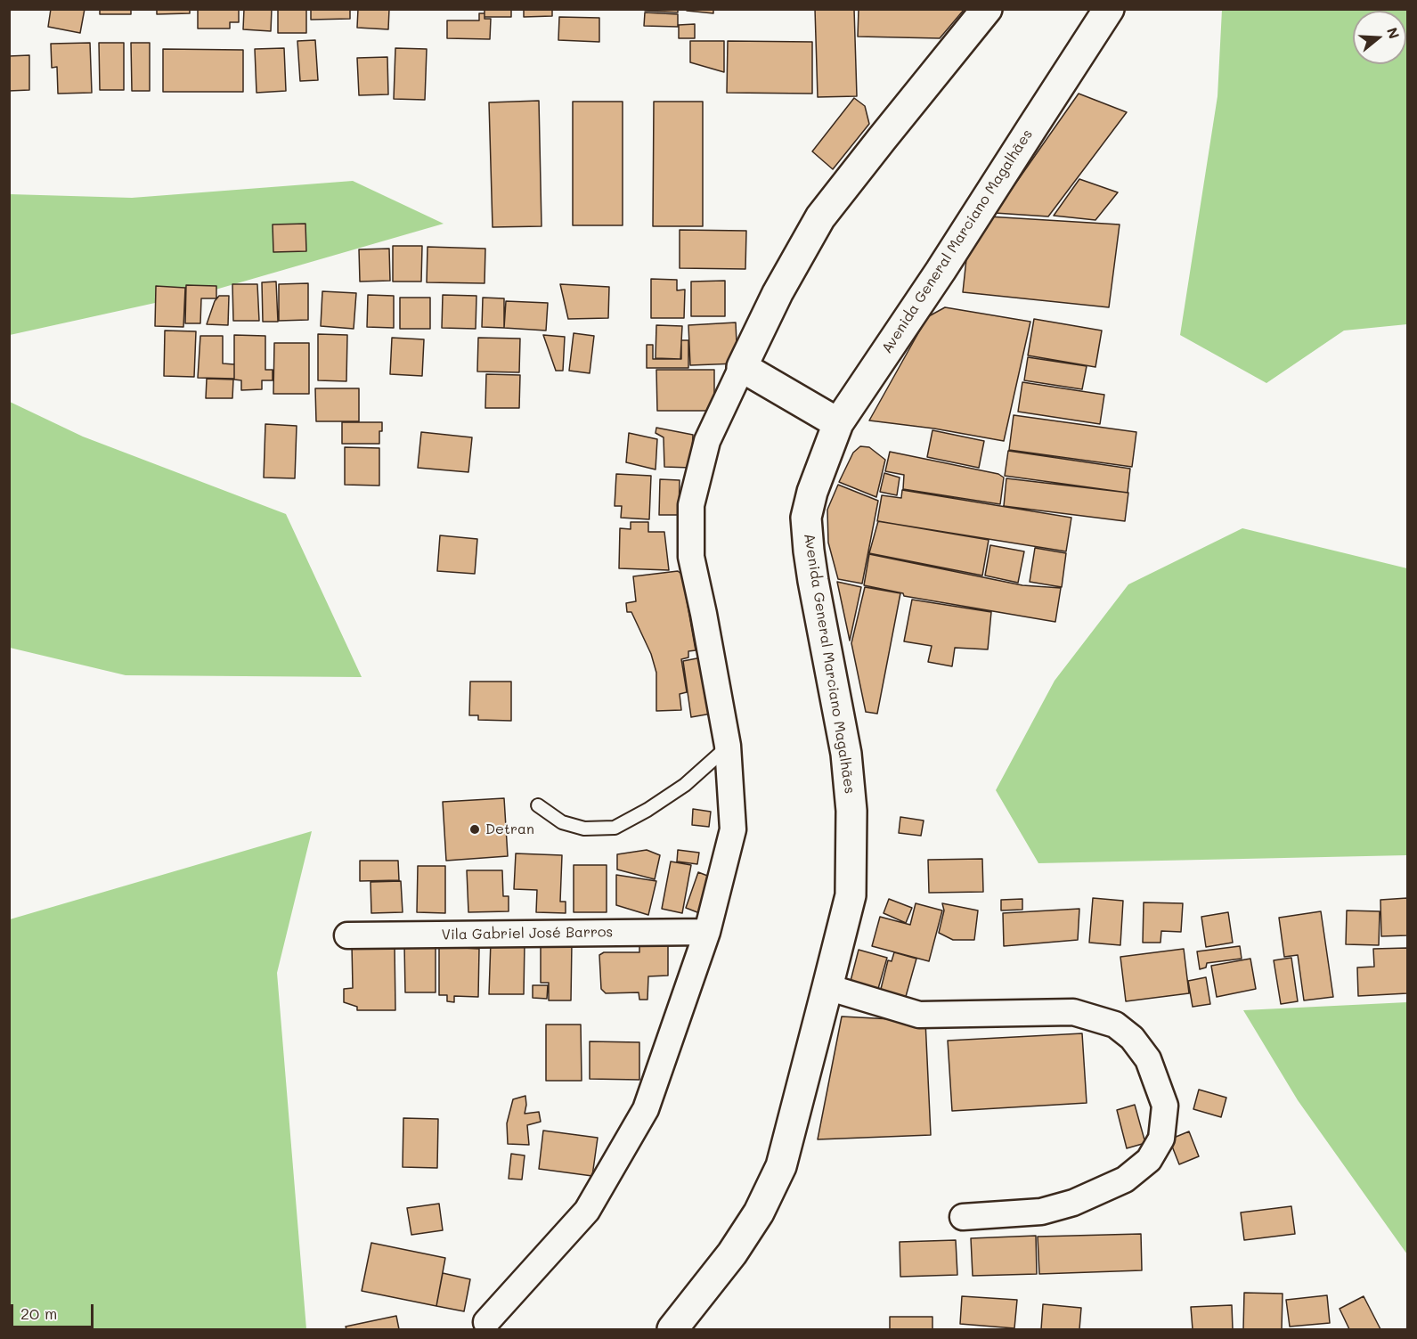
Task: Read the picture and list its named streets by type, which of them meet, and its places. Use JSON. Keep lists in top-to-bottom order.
{
  "streets": {
    "street": ["Avenida General Marciano Magalhães", "Vila Gabriel José Barros"]
  },
  "places": ["Detran"],
  "scale_bar": "20 m",
  "north": "right"
}
